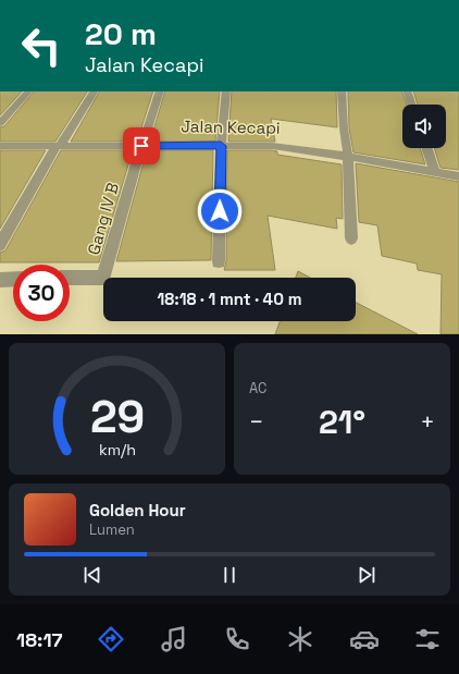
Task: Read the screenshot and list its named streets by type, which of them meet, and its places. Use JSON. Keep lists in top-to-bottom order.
{
  "streets": {
    "street": ["Jalan Kecapi", "Gang IV B"]
  },
  "crossings": [
    ["Jalan Kecapi", "Gang IV B"]
  ],
  "page": {
    "turn": ["20 m", "Jalan Kecapi"],
    "limit": "30",
    "trip": "18:18 · 1 mnt · 40 m",
    "tile": "AC",
    "heat": ["−", "21°", "+"],
    "song": ["Golden Hour", "Lumen"],
    "tabs": "18:17",
    "gauge": ["29", "km/h"]
  }
}
